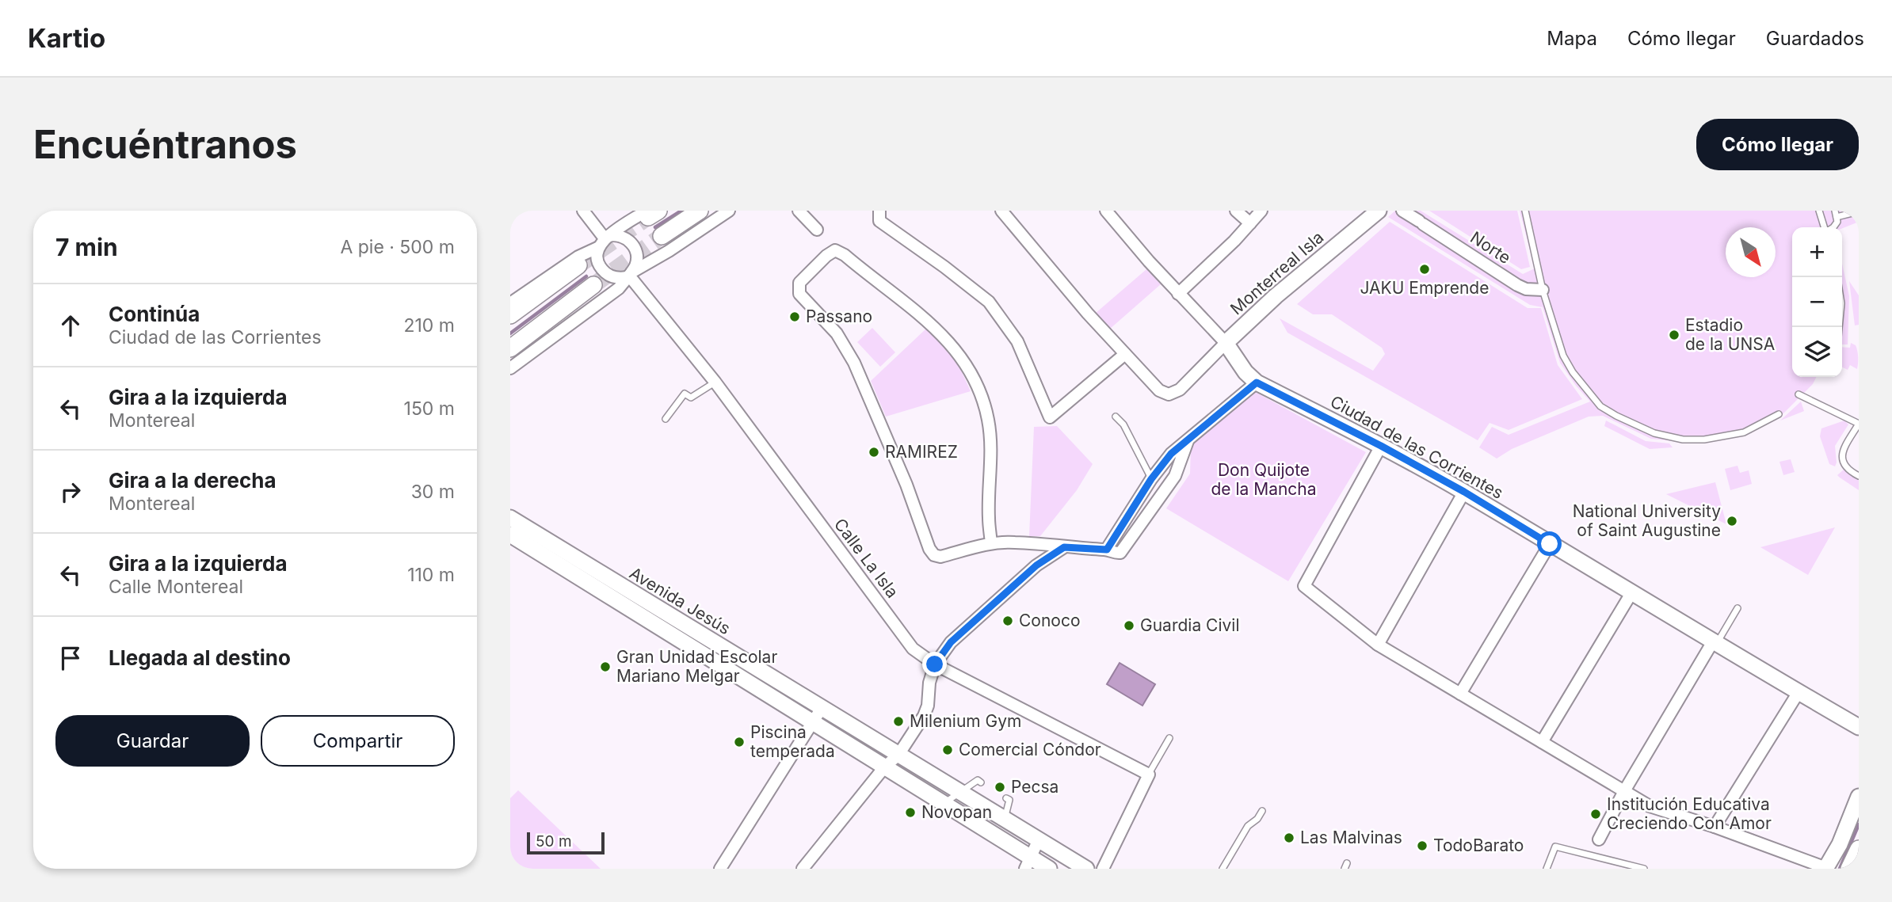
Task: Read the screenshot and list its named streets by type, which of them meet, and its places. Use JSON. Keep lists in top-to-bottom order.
{
  "streets": {
    "main road": ["Monterreal Isla", "Ciudad de las Corrientes", "Avenida Jesús"],
    "street": ["Norte", "Calle La Isla"]
  },
  "crossings": [
    ["Monterreal Isla", "Ciudad de las Corrientes"]
  ],
  "parks": ["Don Quijote de la Mancha"],
  "places": [
    "JAKU Emprende",
    "Passano",
    "Estadio de la UNSA",
    "RAMIREZ",
    "National University of Saint Augustine",
    "Conoco",
    "Guardia Civil",
    "Gran Unidad Escolar Mariano Melgar",
    "Milenium Gym",
    "Piscina temperada",
    "Comercial Cóndor",
    "Pecsa",
    "Novopan",
    "Institución Educativa Creciendo Con Amor",
    "Las Malvinas",
    "TodoBarato"
  ],
  "scale_bar": "50 m",
  "north": "bottom right",
  "page": {
    "header": "Kartio",
    "nav": ["Mapa", "Cómo llegar", "Guardados"],
    "buttons": [
      "Cómo llegar",
      ["Guardar", "Compartir"]
    ],
    "title": "Encuéntranos",
    "heading": ["7 min", "A pie · 500 m"],
    "map_buttons": ["+", "−"],
    "list": [
      ["Continúa", "Ciudad de las Corrientes", "210 m"],
      ["Gira a la izquierda", "Montereal", "150 m"],
      ["Gira a la derecha", "Montereal", "30 m"],
      ["Gira a la izquierda", "Calle Montereal", "110 m"],
      "Llegada al destino"
    ],
    "scale": "50 m"
  }
}
